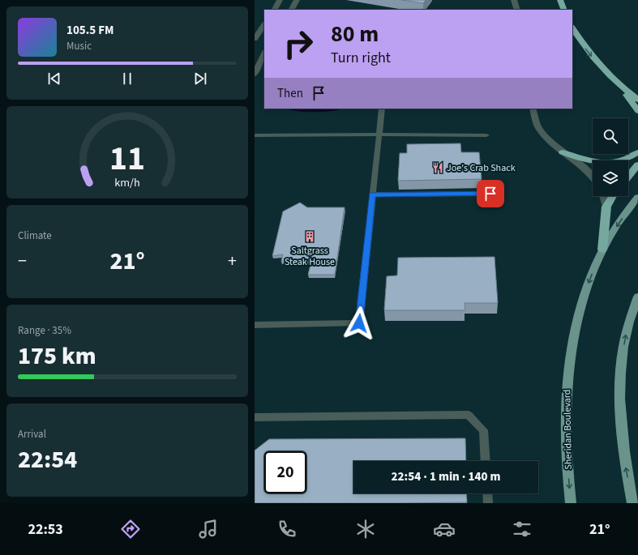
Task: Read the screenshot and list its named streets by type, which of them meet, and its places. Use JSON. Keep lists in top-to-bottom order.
{
  "streets": {
    "main road": ["Sheridan Boulevard"]
  },
  "places": {
    "restaurant": ["Joe's Crab Shack"],
    "building": ["Saltgrass Steak House"]
  },
  "page": {
    "turn": ["80 m", "Turn right"],
    "song": ["105.5 FM", "Music"],
    "then": "Then",
    "tile": [
      "Climate",
      ["Range · 35%", "175 km"],
      ["Arrival", "22:54"]
    ],
    "heat": ["−", "21°", "+"],
    "limit": "20",
    "trip": "22:54 · 1 min · 140 m",
    "tabs": ["22:53", "21°"],
    "gauge": ["11", "km/h"]
  }
}
